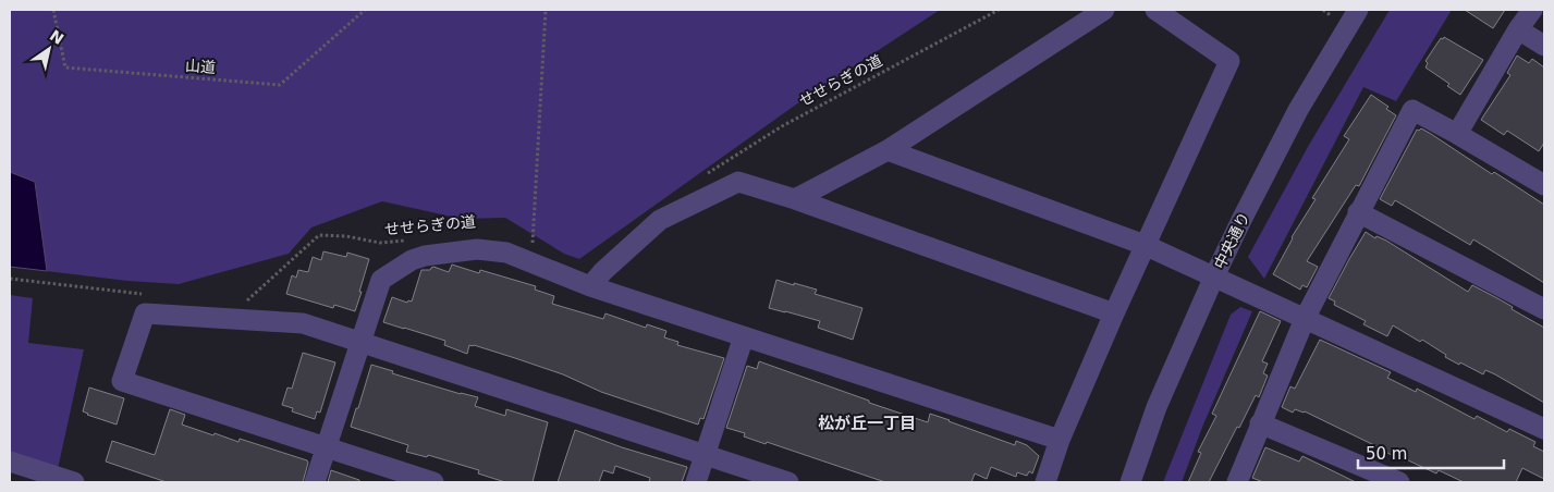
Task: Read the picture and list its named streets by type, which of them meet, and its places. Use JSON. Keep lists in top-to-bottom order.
{
  "streets": {
    "street": ["中央通り"],
    "path": ["山道", "せせらぎの道"]
  },
  "districts": ["松が丘一丁目"],
  "scale_bar": "50 m",
  "north": "top right"
}
